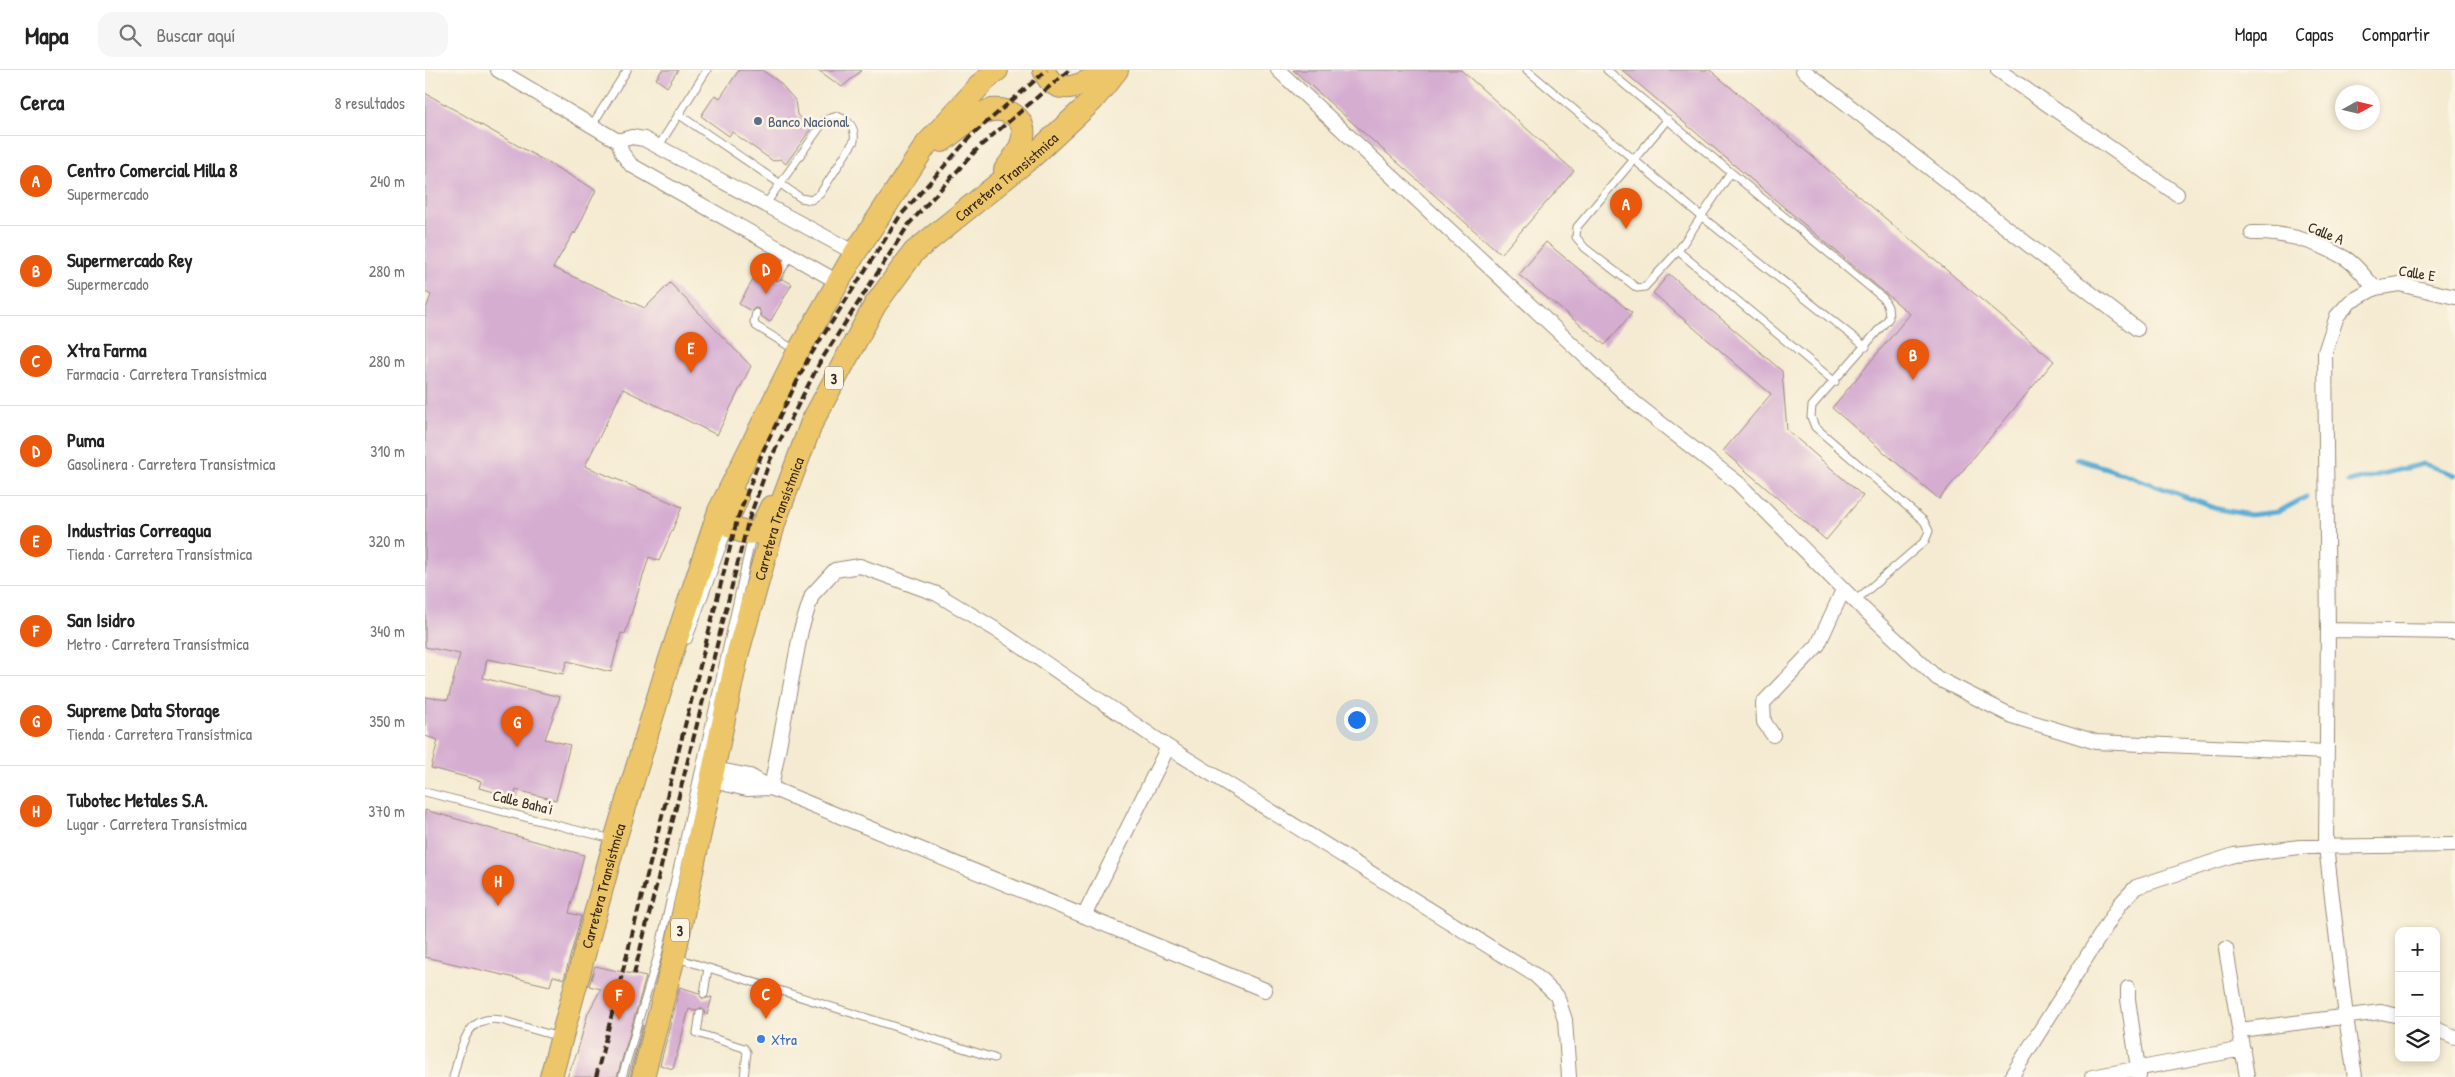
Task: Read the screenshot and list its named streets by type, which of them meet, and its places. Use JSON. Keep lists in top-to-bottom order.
{
  "streets": {
    "main road": ["Carretera Transístmica", "3"],
    "street": ["Calle A", "Calle E"],
    "lane": ["Calle Baha'i"]
  },
  "crossings": [
    ["Carretera Transístmica", "Calle Baha'i"],
    ["Calle A", "Calle E"]
  ],
  "places": ["Banco Nacional", "Xtra"],
  "north": "right",
  "page": {
    "header": "Mapa",
    "search": "Buscar aquí",
    "nav": ["Mapa", "Capas", "Compartir"],
    "heading": ["Cerca", "8 resultados"],
    "list": [
      {
        "mark": "A",
        "name": "Centro Comercial Milla 8",
        "note": "Supermercado",
        "value": "240 m"
      },
      {
        "mark": "B",
        "name": "Supermercado Rey",
        "note": "Supermercado",
        "value": "280 m"
      },
      {
        "mark": "C",
        "name": "Xtra Farma",
        "note": "Farmacia · Carretera Transístmica",
        "value": "280 m"
      },
      {
        "mark": "D",
        "name": "Puma",
        "note": "Gasolinera · Carretera Transístmica",
        "value": "310 m"
      },
      {
        "mark": "E",
        "name": "Industrias Correagua",
        "note": "Tienda · Carretera Transístmica",
        "value": "320 m"
      },
      {
        "mark": "F",
        "name": "San Isidro",
        "note": "Metro · Carretera Transístmica",
        "value": "340 m"
      },
      {
        "mark": "G",
        "name": "Supreme Data Storage",
        "note": "Tienda · Carretera Transístmica",
        "value": "350 m"
      },
      {
        "mark": "H",
        "name": "Tubotec Metales S.A.",
        "note": "Lugar · Carretera Transístmica",
        "value": "370 m"
      }
    ],
    "pins": [
      "A",
      "D",
      "E",
      "B",
      "G",
      "H",
      "C",
      "F"
    ],
    "map_buttons": ["+", "−"]
  }
}
